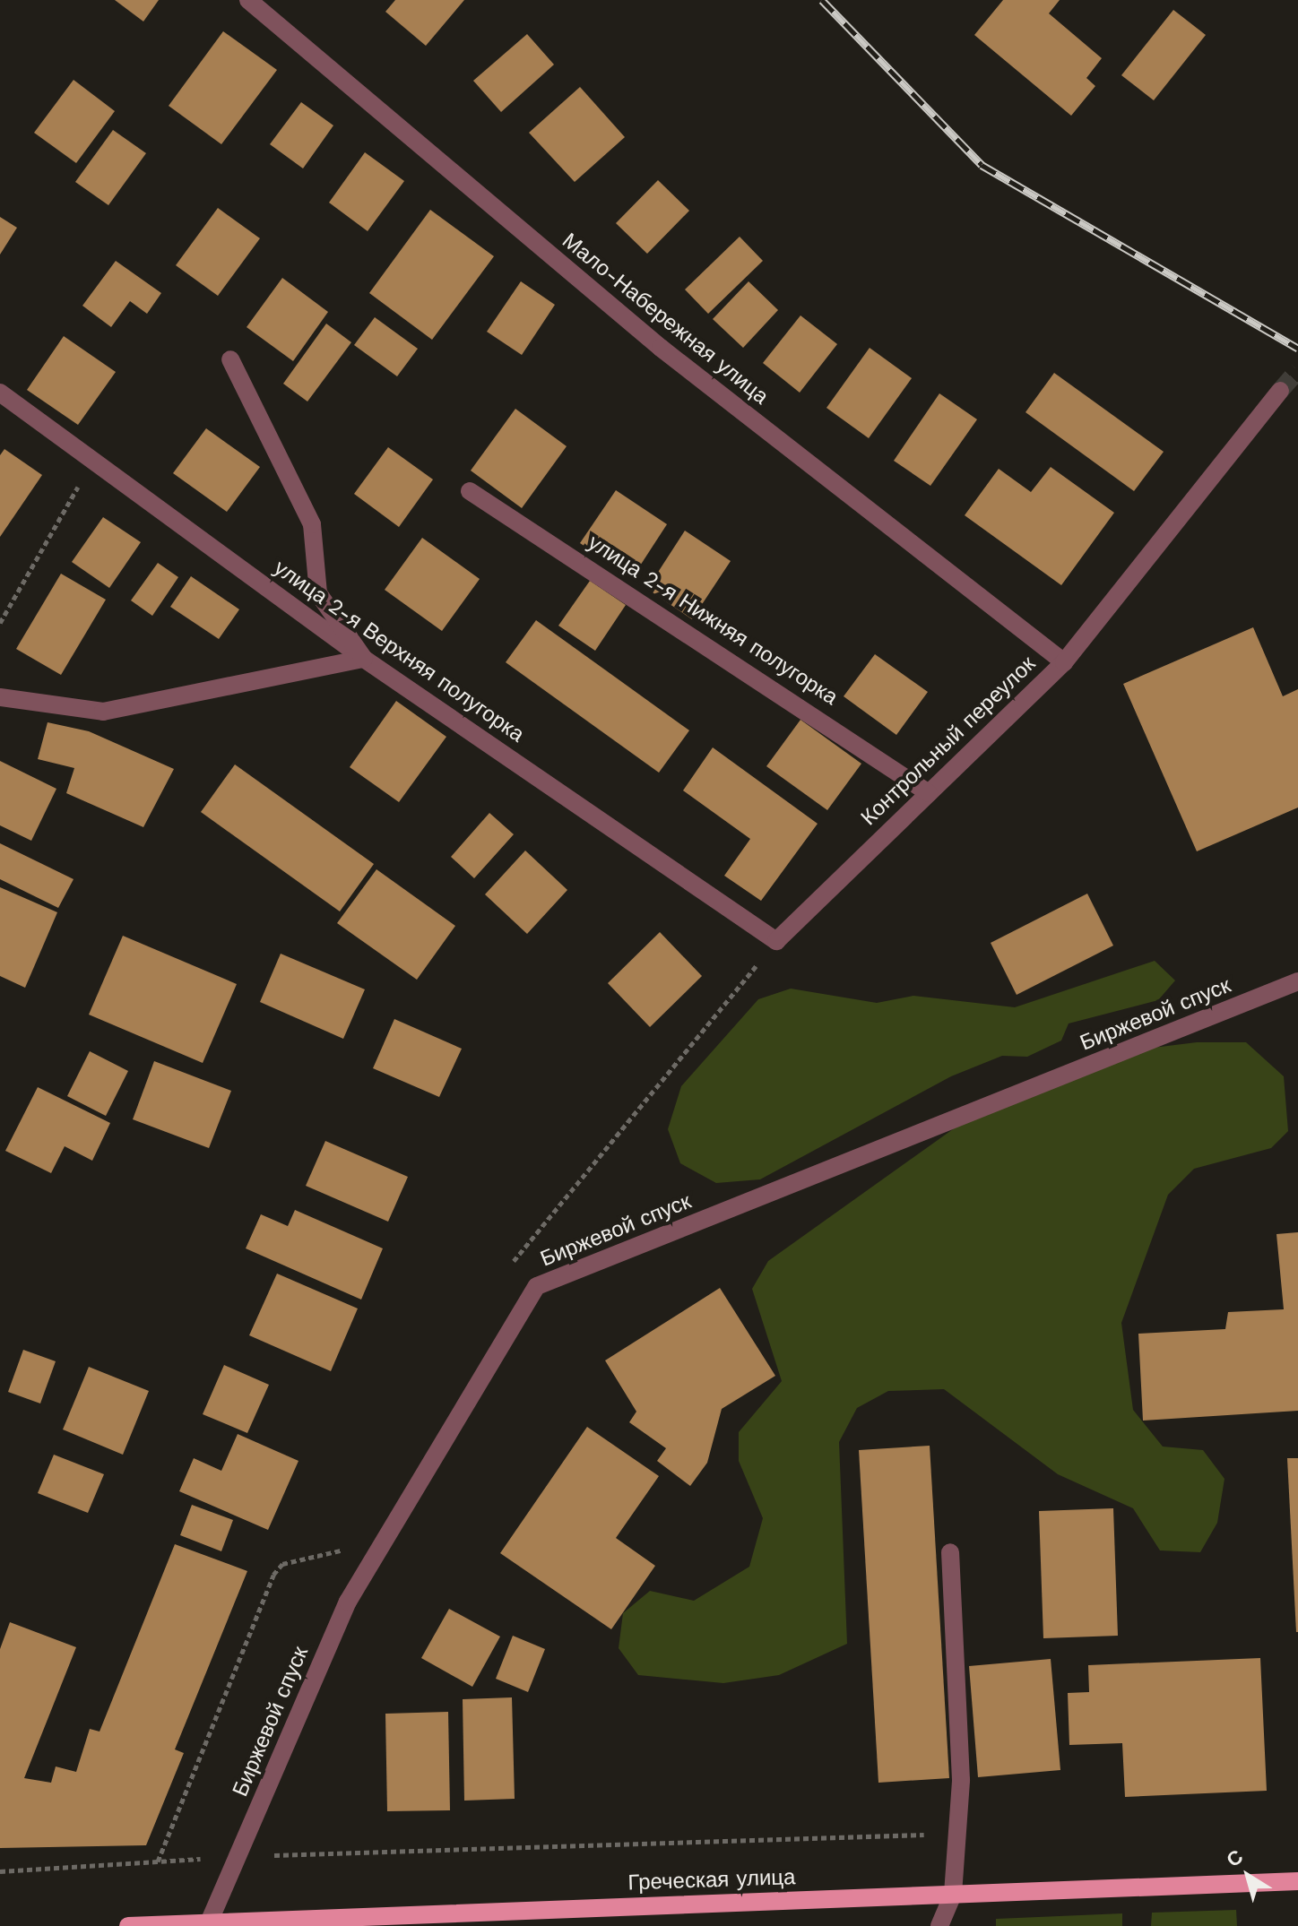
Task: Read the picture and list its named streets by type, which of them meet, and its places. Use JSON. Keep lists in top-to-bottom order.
{
  "streets": {
    "main road": ["Греческая улица"],
    "street": [
      "Мало-Набережная улица",
      "улица 2-я Нижняя полугорка",
      "улица 2-я Верхняя полугорка",
      "Контрольный переулок",
      "Биржевой спуск"
    ]
  },
  "crossings": [
    ["Мало-Набережная улица", "Контрольный переулок"],
    ["улица 2-я Нижняя полугорка", "Контрольный переулок"],
    ["улица 2-я Верхняя полугорка", "Контрольный переулок"],
    ["Биржевой спуск", "Греческая улица"]
  ],
  "north": "top left"
}
